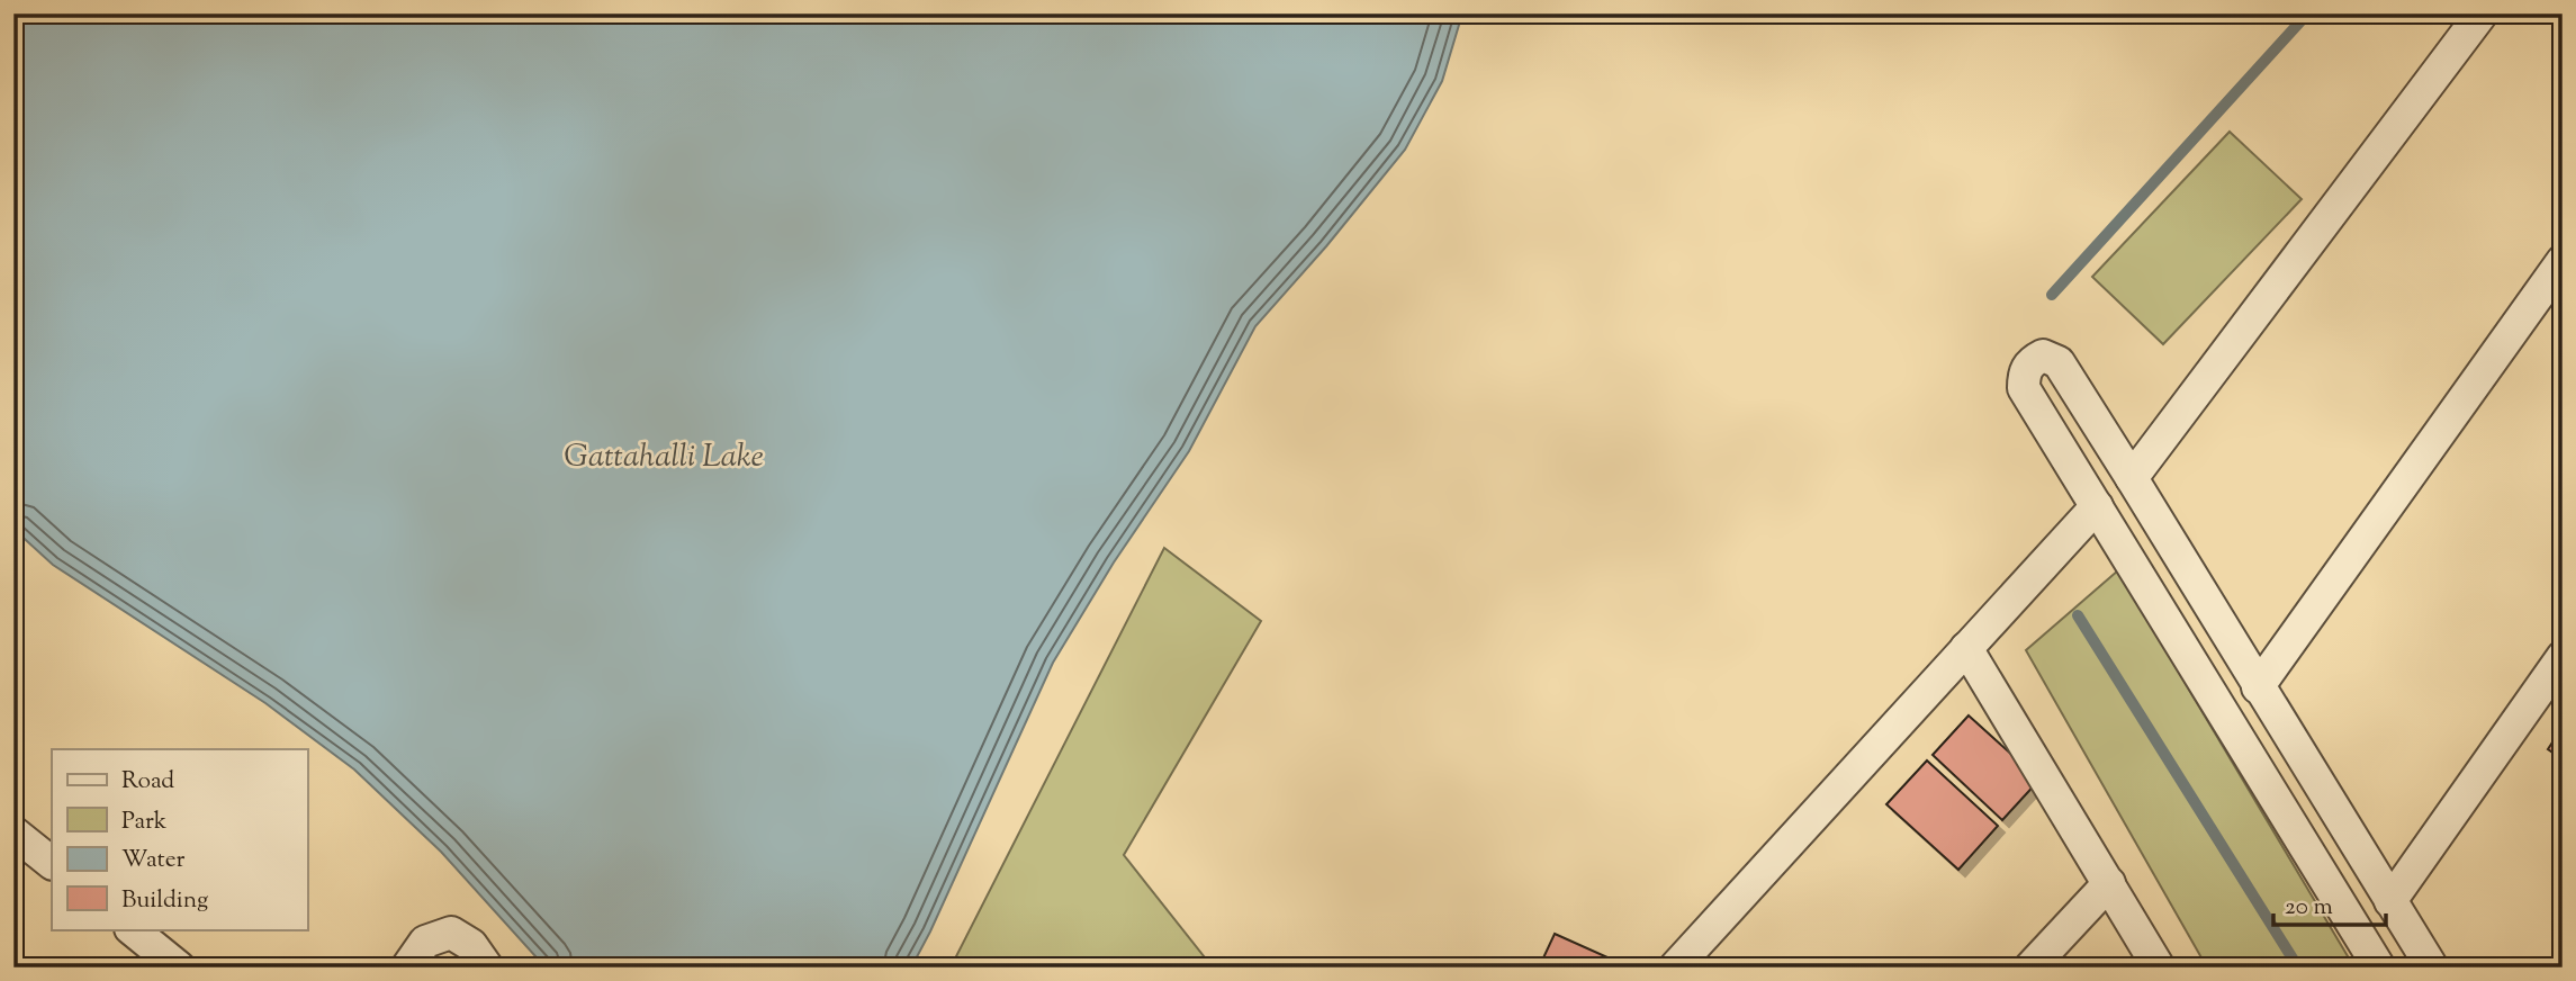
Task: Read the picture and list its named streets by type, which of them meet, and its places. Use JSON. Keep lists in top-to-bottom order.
{
  "water": ["Gattahalli Lake"],
  "legend": [
    "Road",
    "Park",
    "Water",
    "Building"
  ],
  "scale_bar": "20 m"
}
